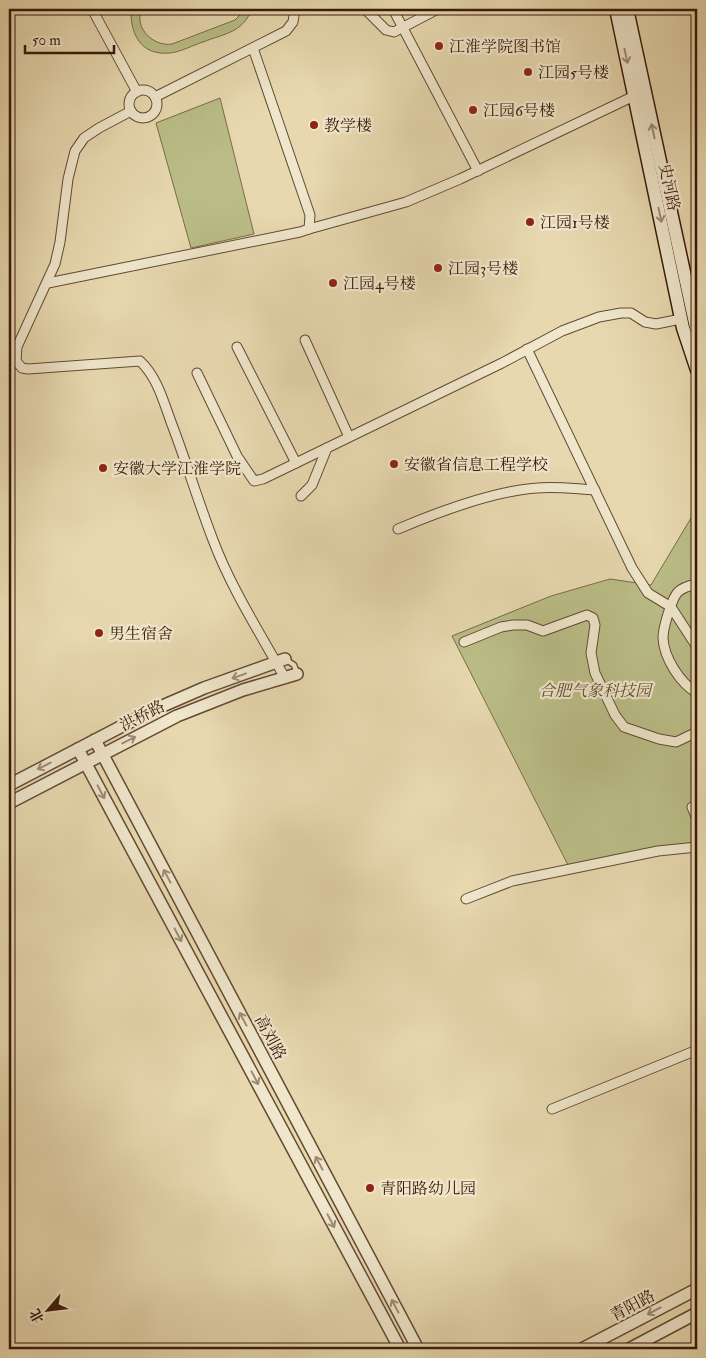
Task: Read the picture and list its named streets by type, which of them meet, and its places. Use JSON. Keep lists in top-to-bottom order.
{
  "streets": {
    "main road": ["史河路"],
    "street": ["洪桥路", "高刘路", "青阳路"]
  },
  "crossings": [
    ["洪桥路", "高刘路"]
  ],
  "parks": ["合肥气象科技园"],
  "places": [
    "江淮学院图书馆",
    "江园5号楼",
    "江园6号楼",
    "教学楼",
    "江园1号楼",
    "江园3号楼",
    "江园4号楼",
    "安徽省信息工程学校",
    "安徽大学江淮学院",
    "男生宿舍",
    "青阳路幼儿园"
  ],
  "scale_bar": "50 m",
  "north": "bottom left"
}
